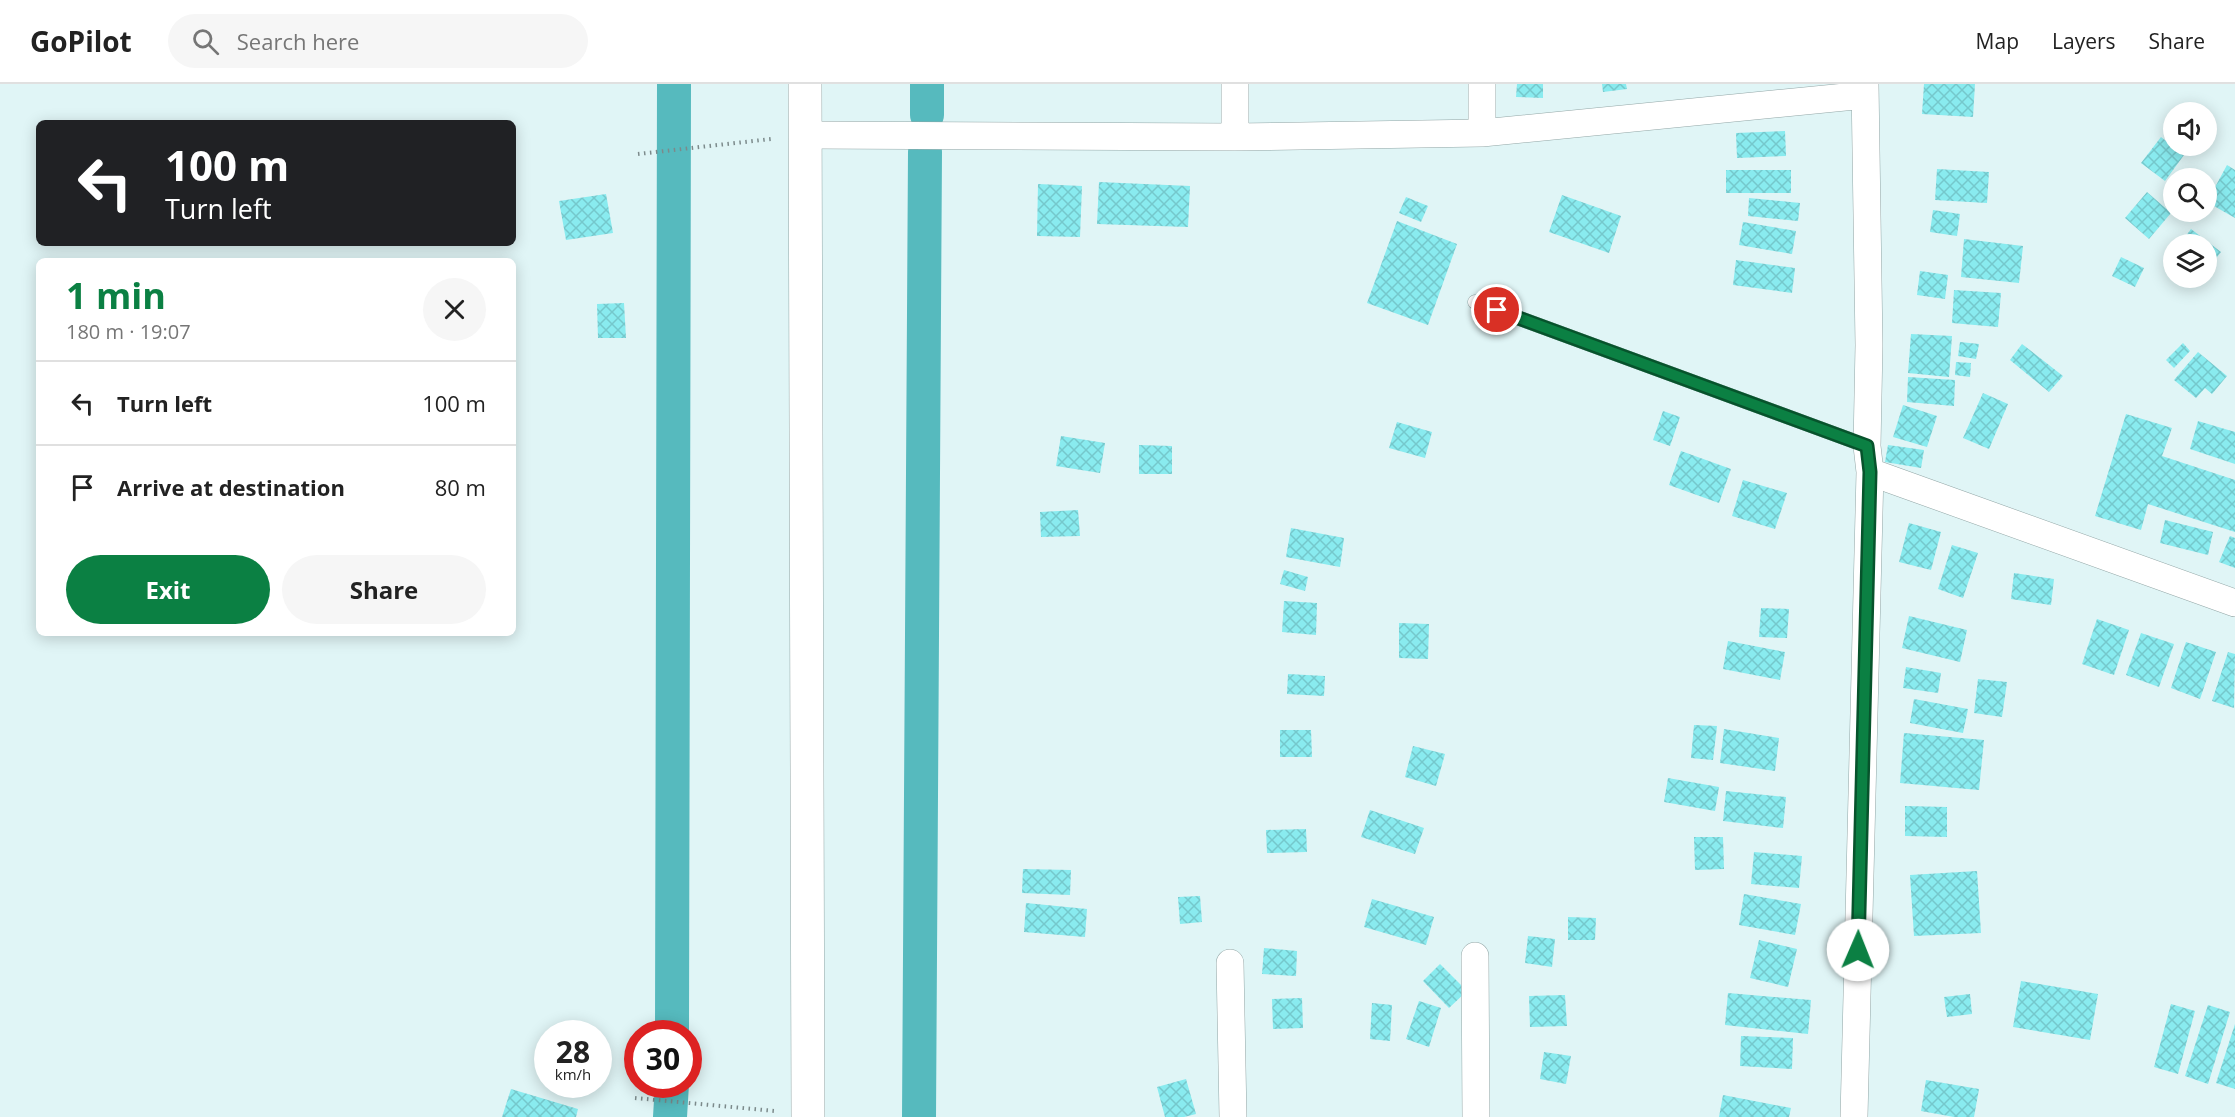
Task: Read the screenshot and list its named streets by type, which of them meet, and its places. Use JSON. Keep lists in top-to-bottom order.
{
  "page": {
    "header": "GoPilot",
    "search": "Search here",
    "nav": ["Map", "Layers", "Share"],
    "turn": ["100 m", "Turn left"],
    "heading": ["1 min", "180 m · 19:07"],
    "list": [
      {
        "name": "Turn left",
        "value": "100 m"
      },
      {
        "name": "Arrive at destination",
        "value": "80 m"
      }
    ],
    "buttons": ["Exit", "Share"],
    "speed": "28 km/h",
    "limit": "30"
  }
}
